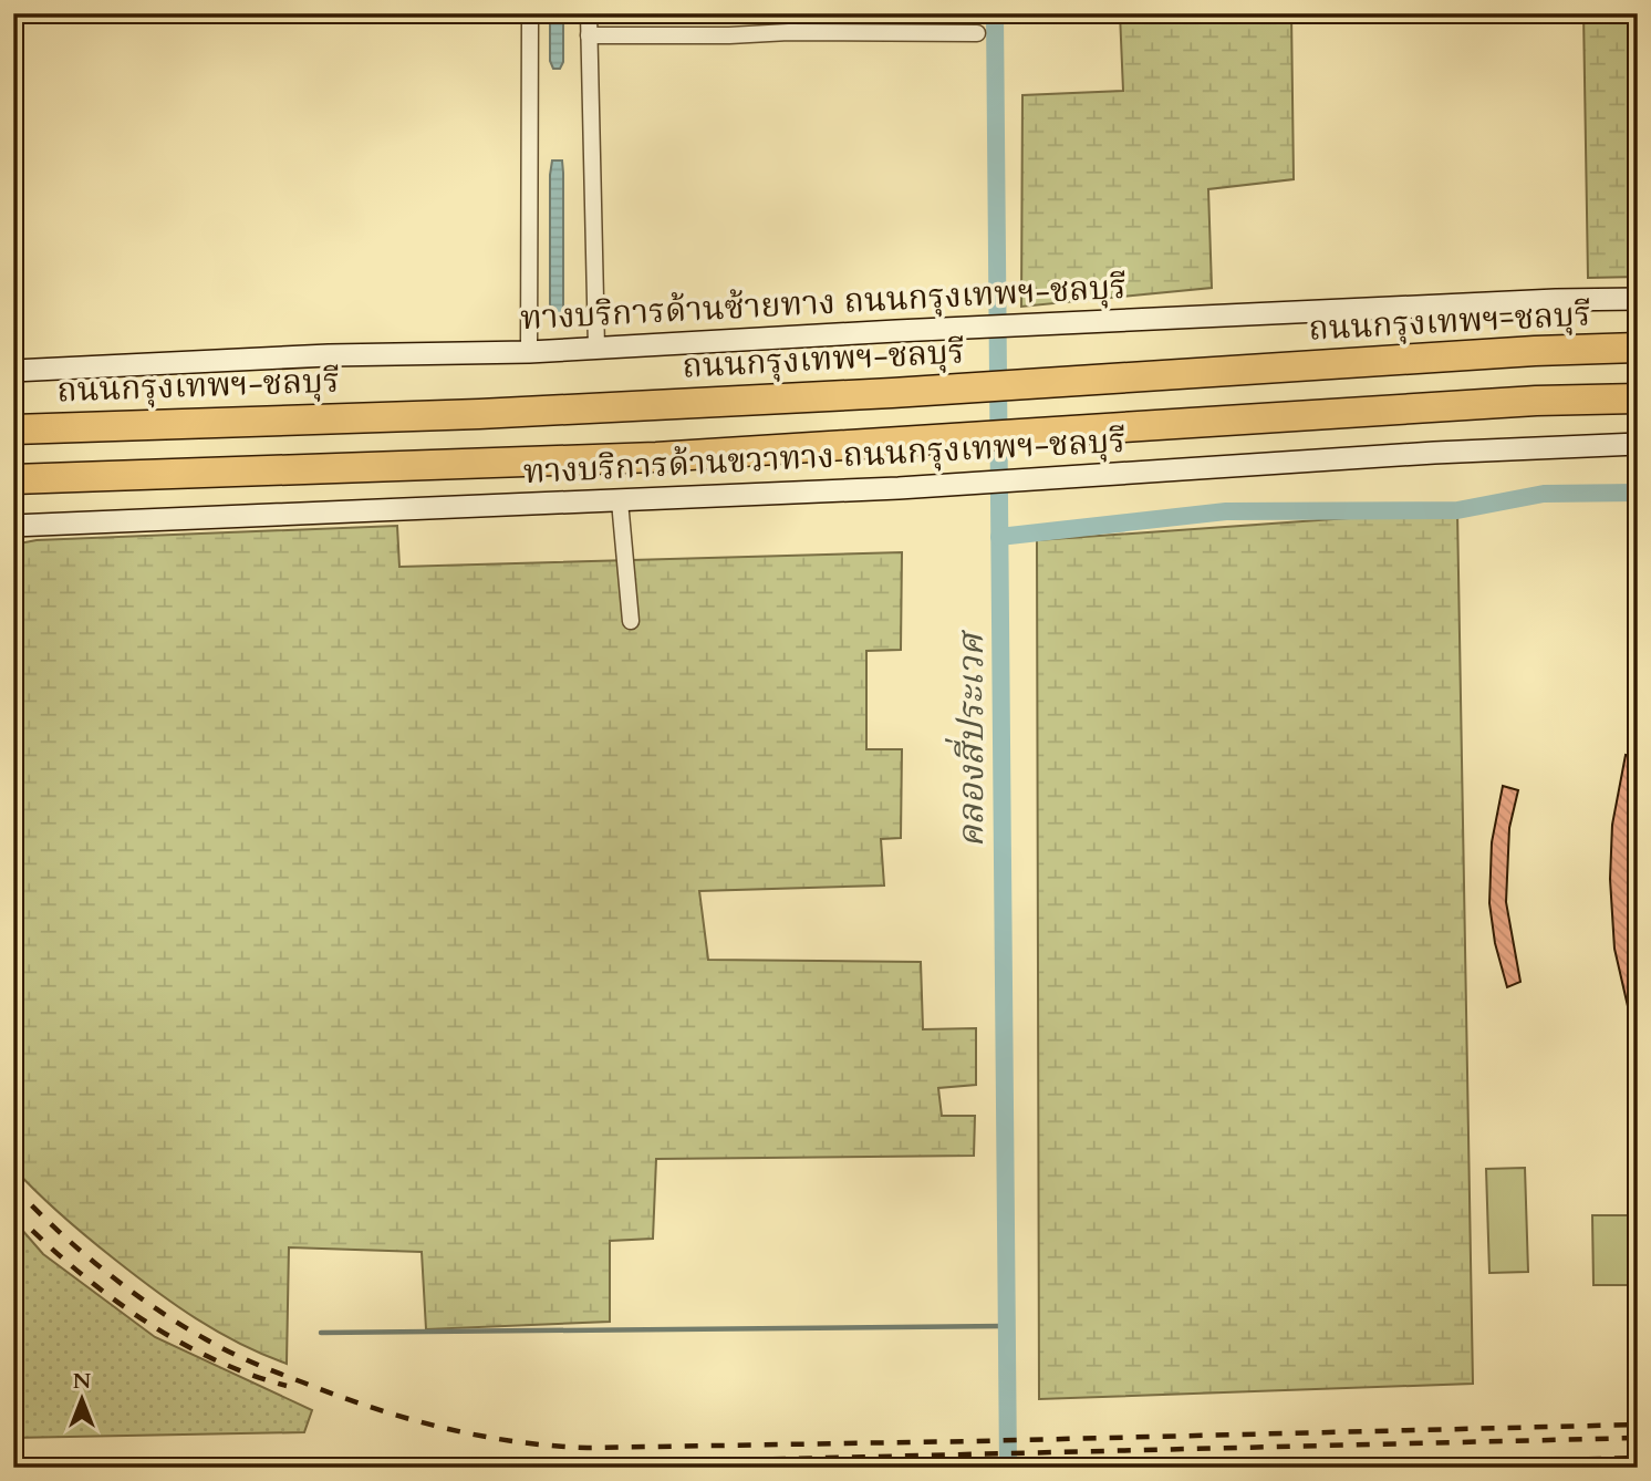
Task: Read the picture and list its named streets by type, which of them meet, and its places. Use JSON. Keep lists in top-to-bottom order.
{
  "streets": {
    "highway": ["ถนนกรุงเทพฯ-ชลบุรี"],
    "main road": ["ทางบริการด้านซ้ายทาง ถนนกรุงเทพฯ-ชลบุรี", "ทางบริการด้านขวาทาง ถนนกรุงเทพฯ-ชลบุรี"]
  },
  "water": ["คลองสี่ประเวศ"],
  "north": "top"
}
